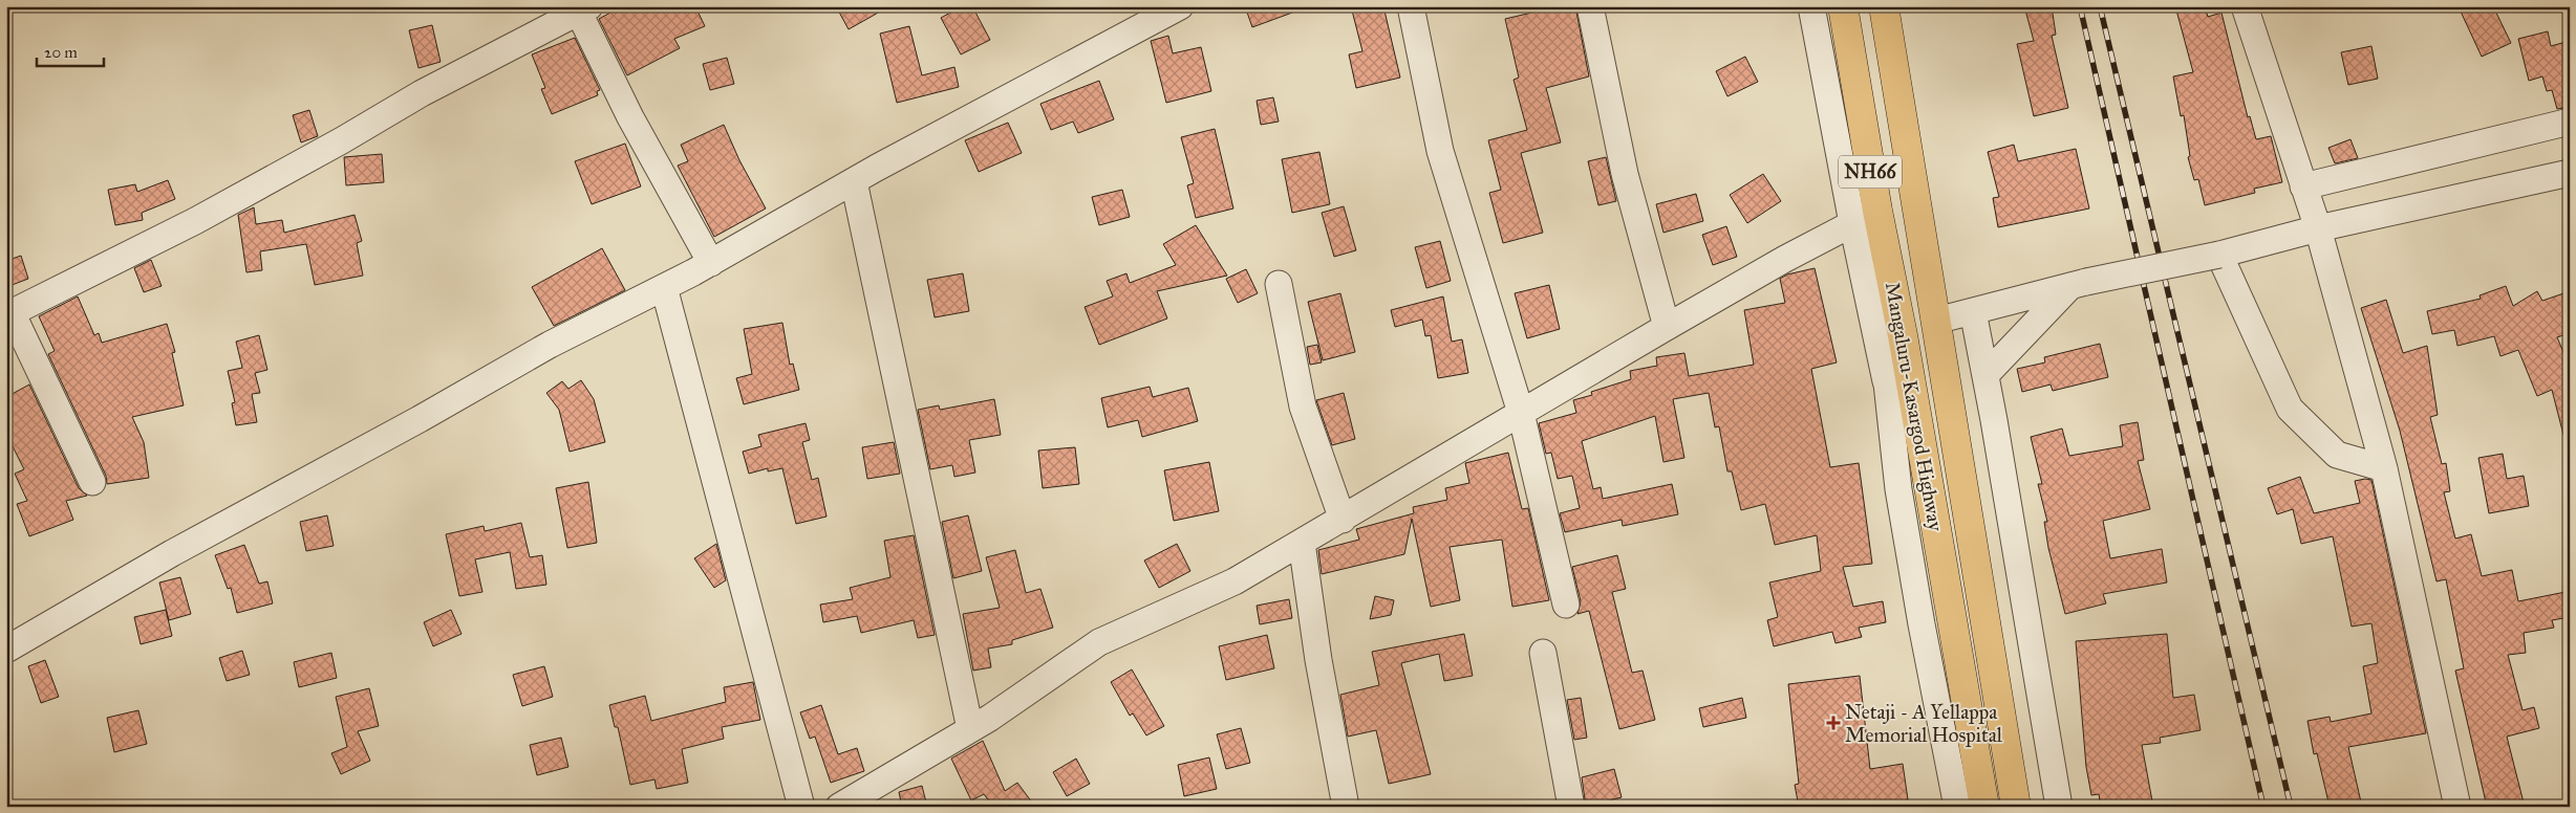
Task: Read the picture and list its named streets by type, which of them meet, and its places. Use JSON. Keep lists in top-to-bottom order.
{
  "streets": {
    "highway": ["NH66", "Mangaluru-Kasargod Highway"]
  },
  "places": {
    "health": ["Netaji - A Yellappa Memorial Hospital"]
  },
  "scale_bar": "20 m"
}
